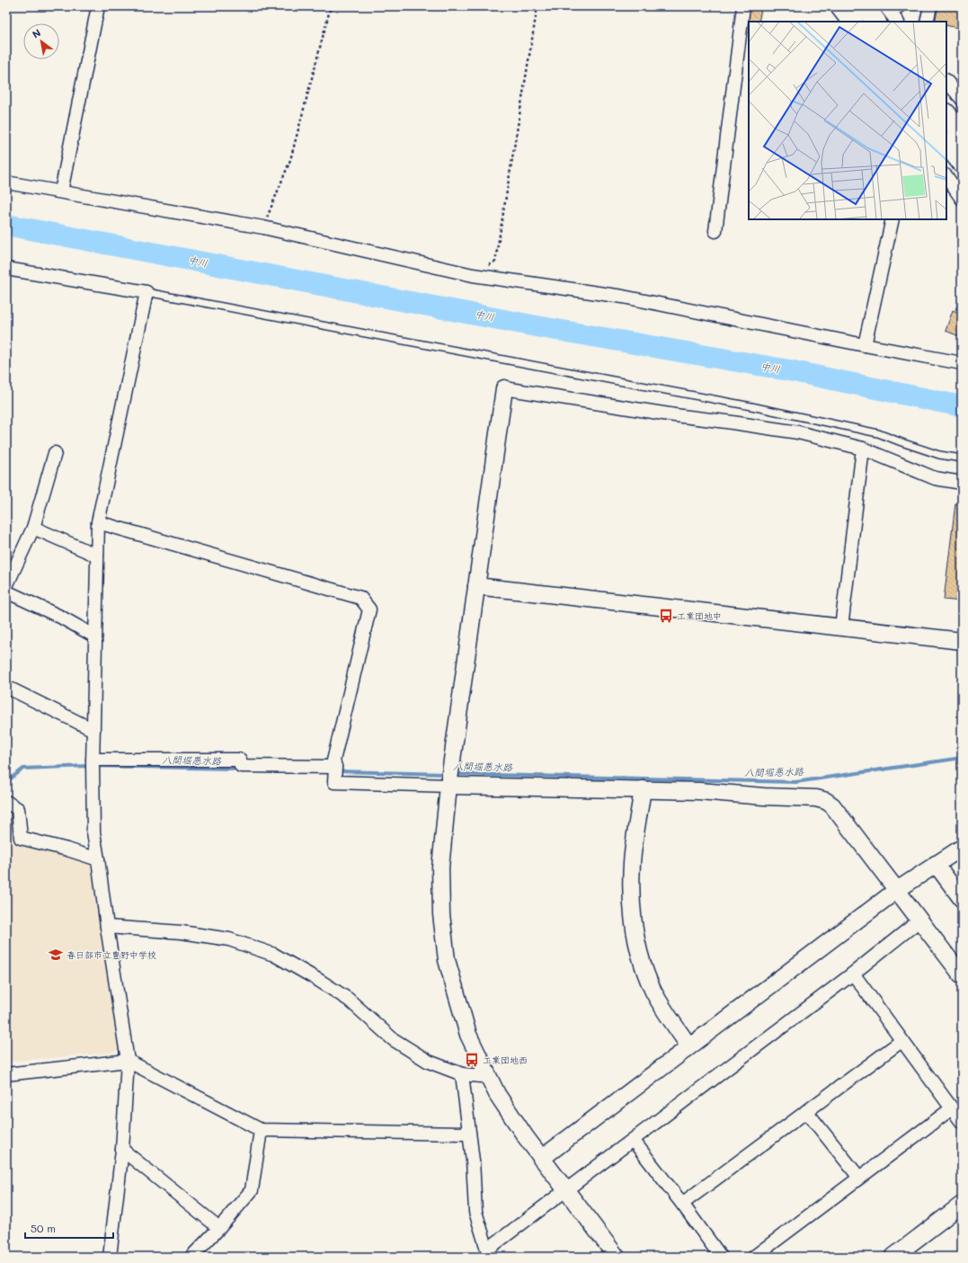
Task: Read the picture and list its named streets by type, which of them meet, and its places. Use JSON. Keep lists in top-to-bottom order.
{
  "water": ["中川", "八間堀悪水路"],
  "places": {
    "bus stop": ["工業団地中", "工業団地西"],
    "school or university": ["春日部市立豊野中学校"]
  },
  "scale_bar": "50 m",
  "north": "top left"
}
